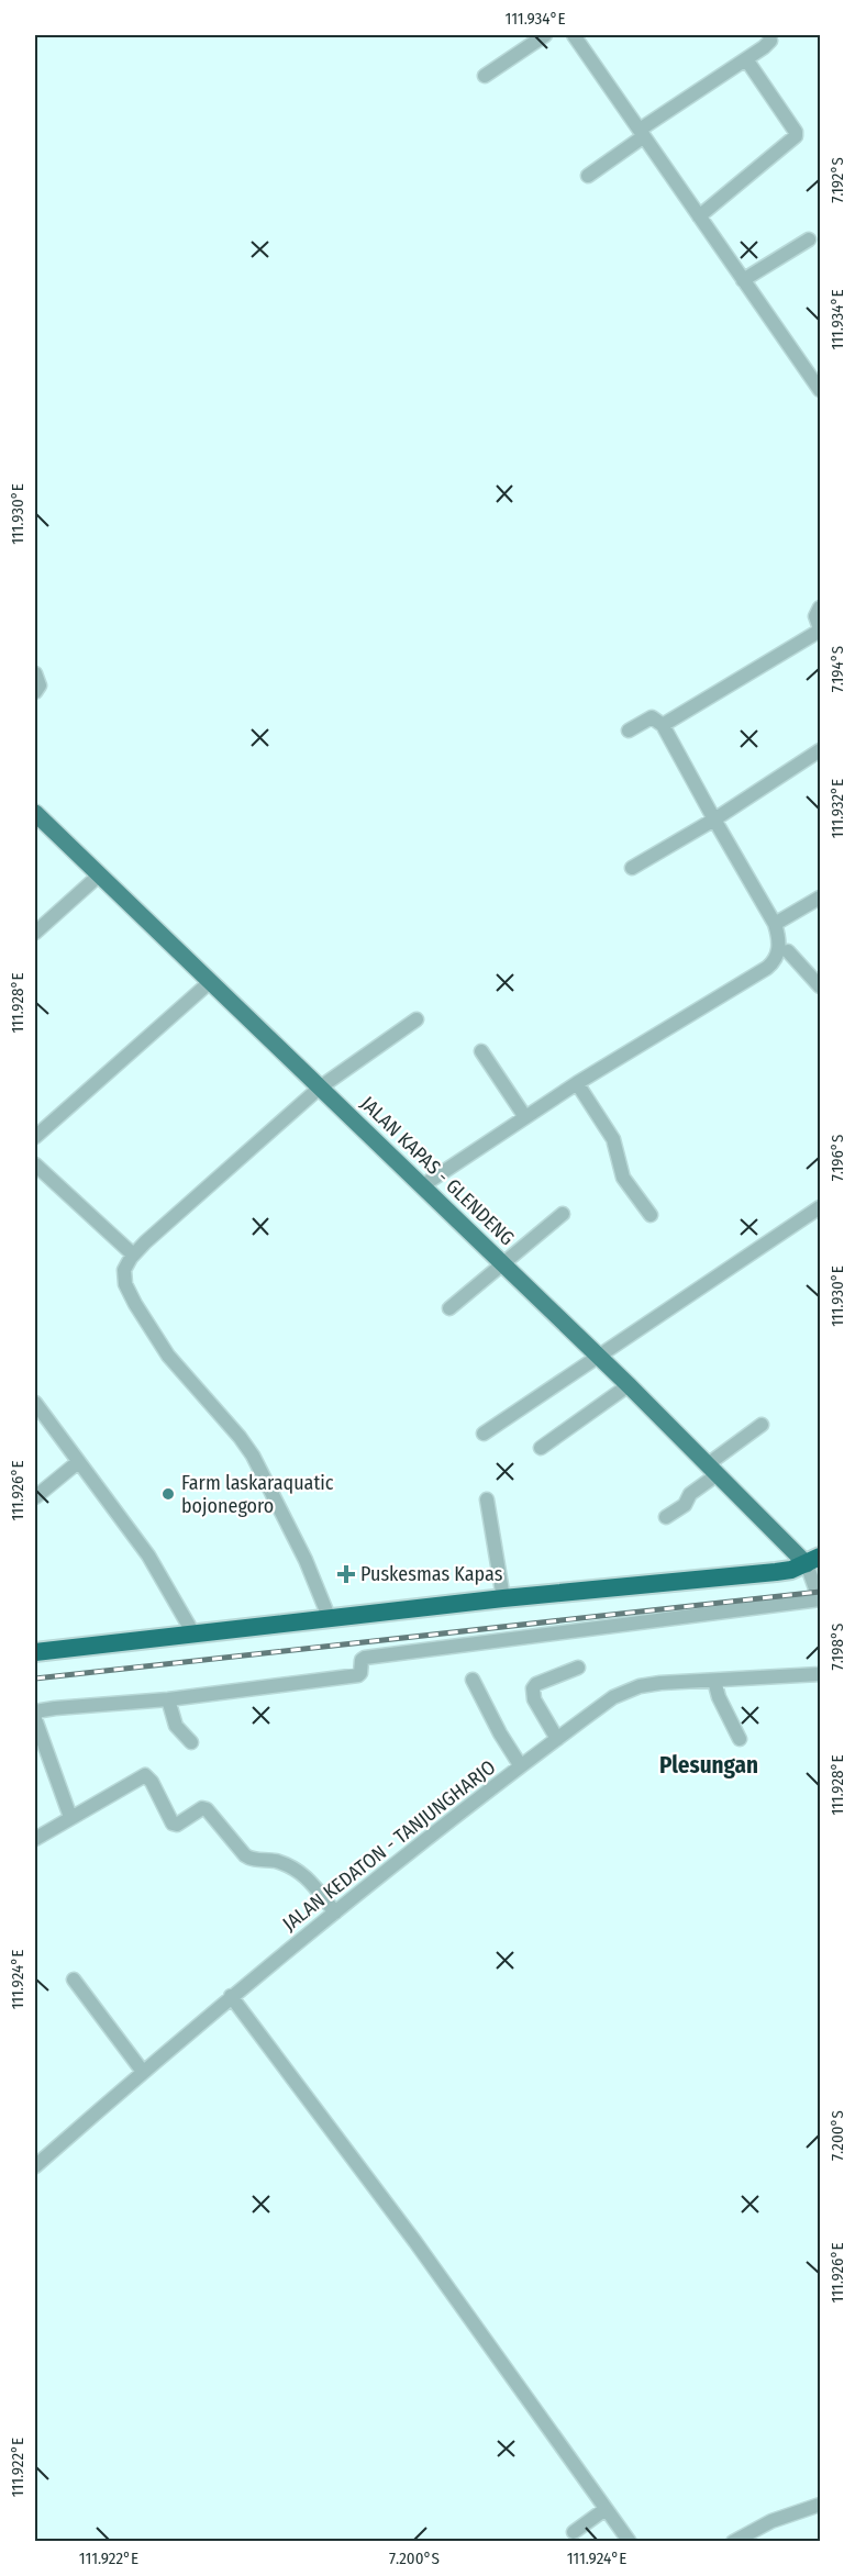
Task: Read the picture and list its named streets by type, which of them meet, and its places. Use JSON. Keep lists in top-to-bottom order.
{
  "streets": {
    "main road": ["JALAN KAPAS - GLENDENG"],
    "street": ["JALAN KEDATON - TANJUNGHARJO"]
  },
  "districts": ["Plesungan"],
  "places": {
    "other": ["Farm laskaraquatic bojonegoro"],
    "health": ["Puskesmas Kapas"]
  },
  "coordinates": [
    "111.934°E",
    "7.192°S",
    "111.930°E",
    "7.194°S",
    "111.932°E",
    "111.928°E",
    "7.196°S",
    "111.926°E",
    "7.198°S",
    "111.924°E",
    "7.200°S",
    "111.922°E"
  ]
}
